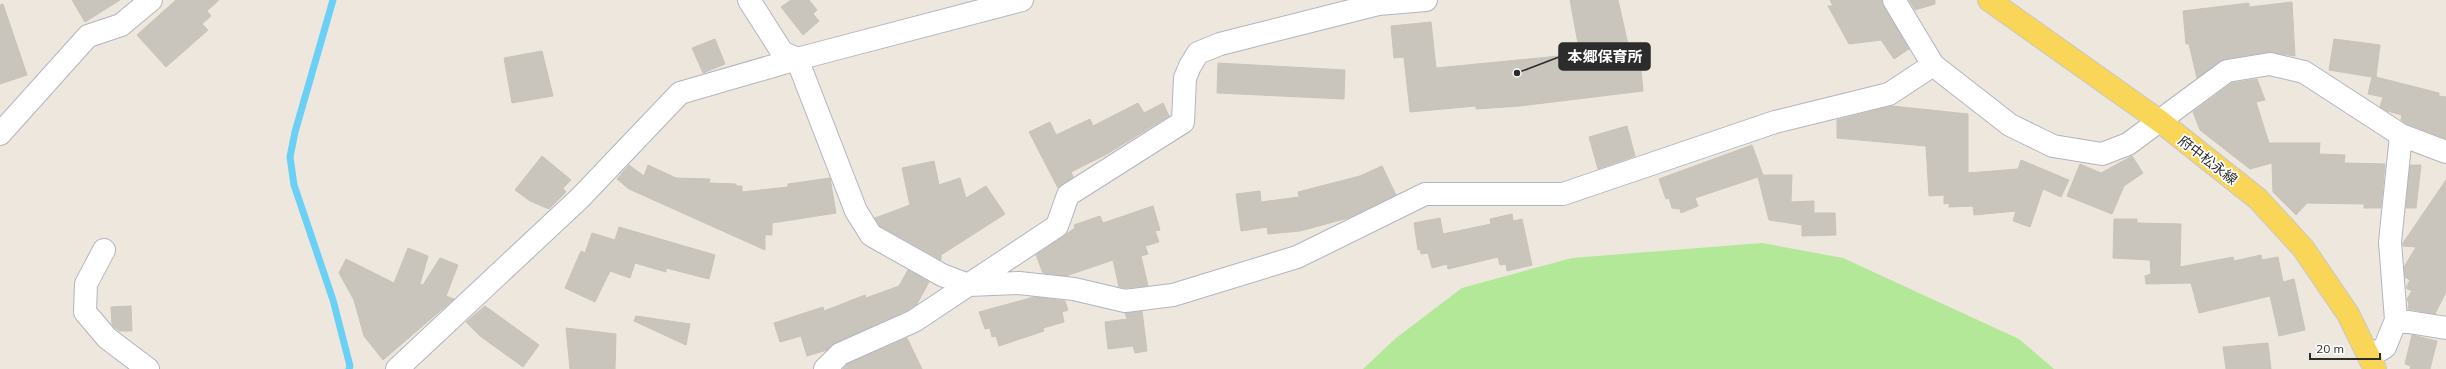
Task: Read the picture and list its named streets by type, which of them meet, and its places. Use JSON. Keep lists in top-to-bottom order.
{
  "streets": {
    "main road": ["府中松永線"]
  },
  "places": ["本郷保育所"],
  "scale_bar": "20 m"
}
